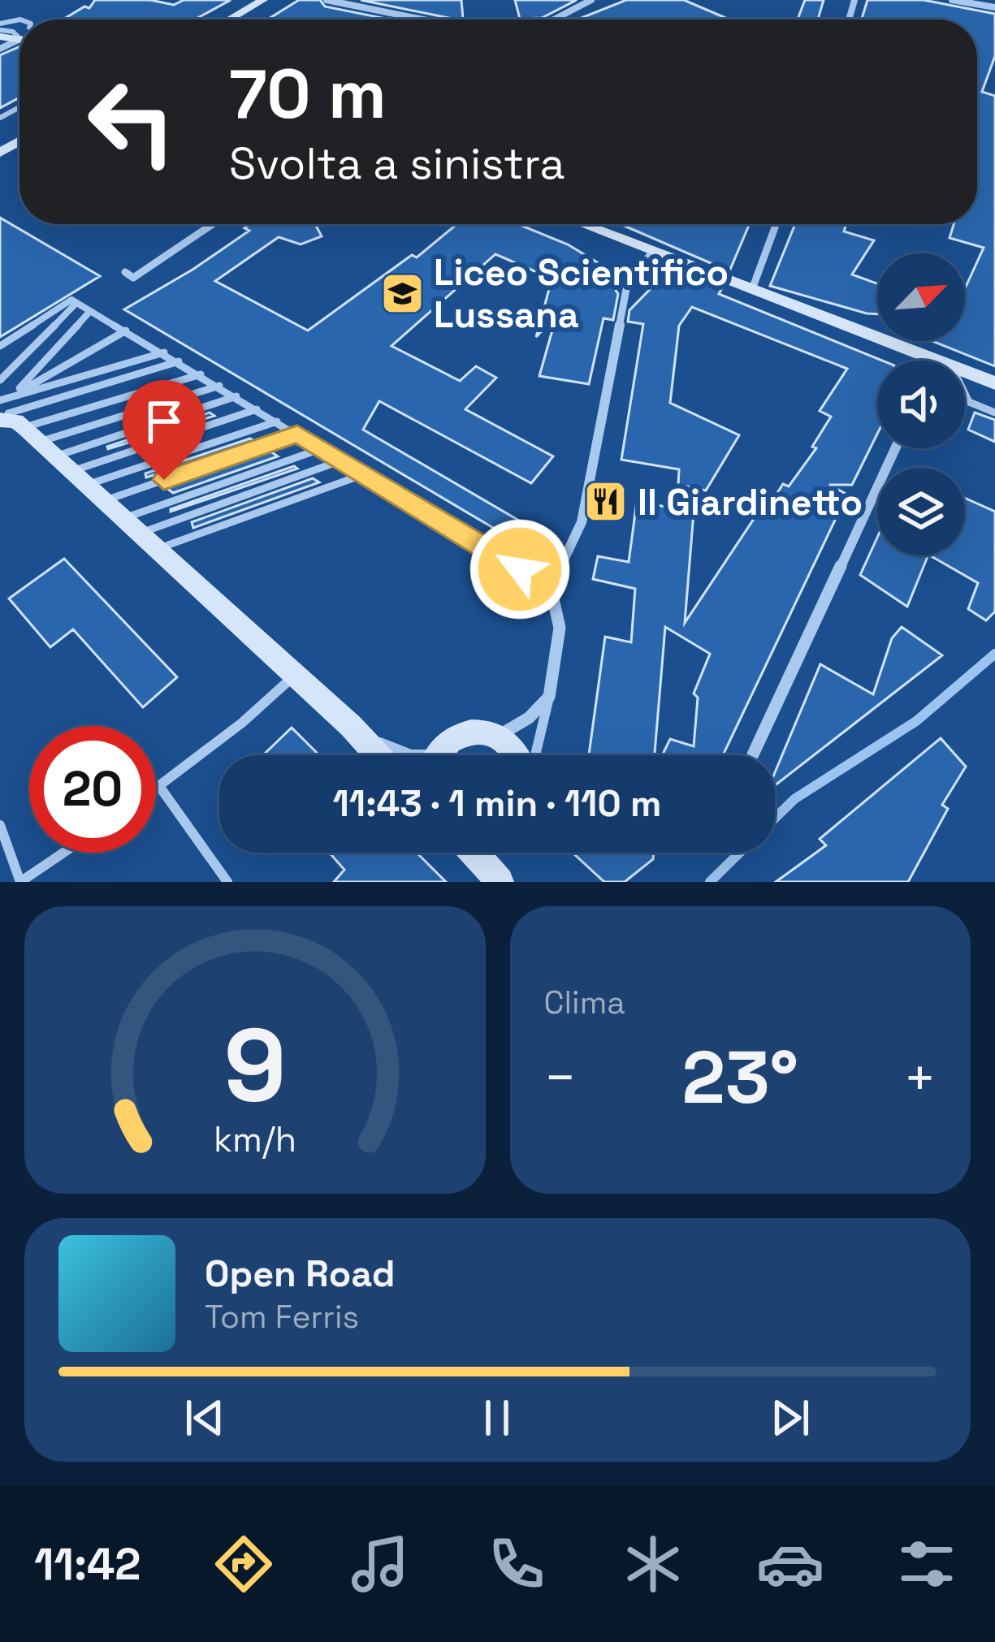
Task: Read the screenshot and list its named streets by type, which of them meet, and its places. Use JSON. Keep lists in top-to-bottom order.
{
  "places": {
    "school or university": ["Liceo Scientifico Lussana"],
    "restaurant": ["Il Giardinetto"]
  },
  "north": "top right",
  "page": {
    "turn": ["70 m", "Svolta a sinistra"],
    "limit": "20",
    "trip": "11:43 · 1 min · 110 m",
    "tile": "Clima",
    "heat": ["−", "23°", "+"],
    "song": ["Open Road", "Tom Ferris"],
    "tabs": "11:42",
    "gauge": ["9", "km/h"]
  }
}
